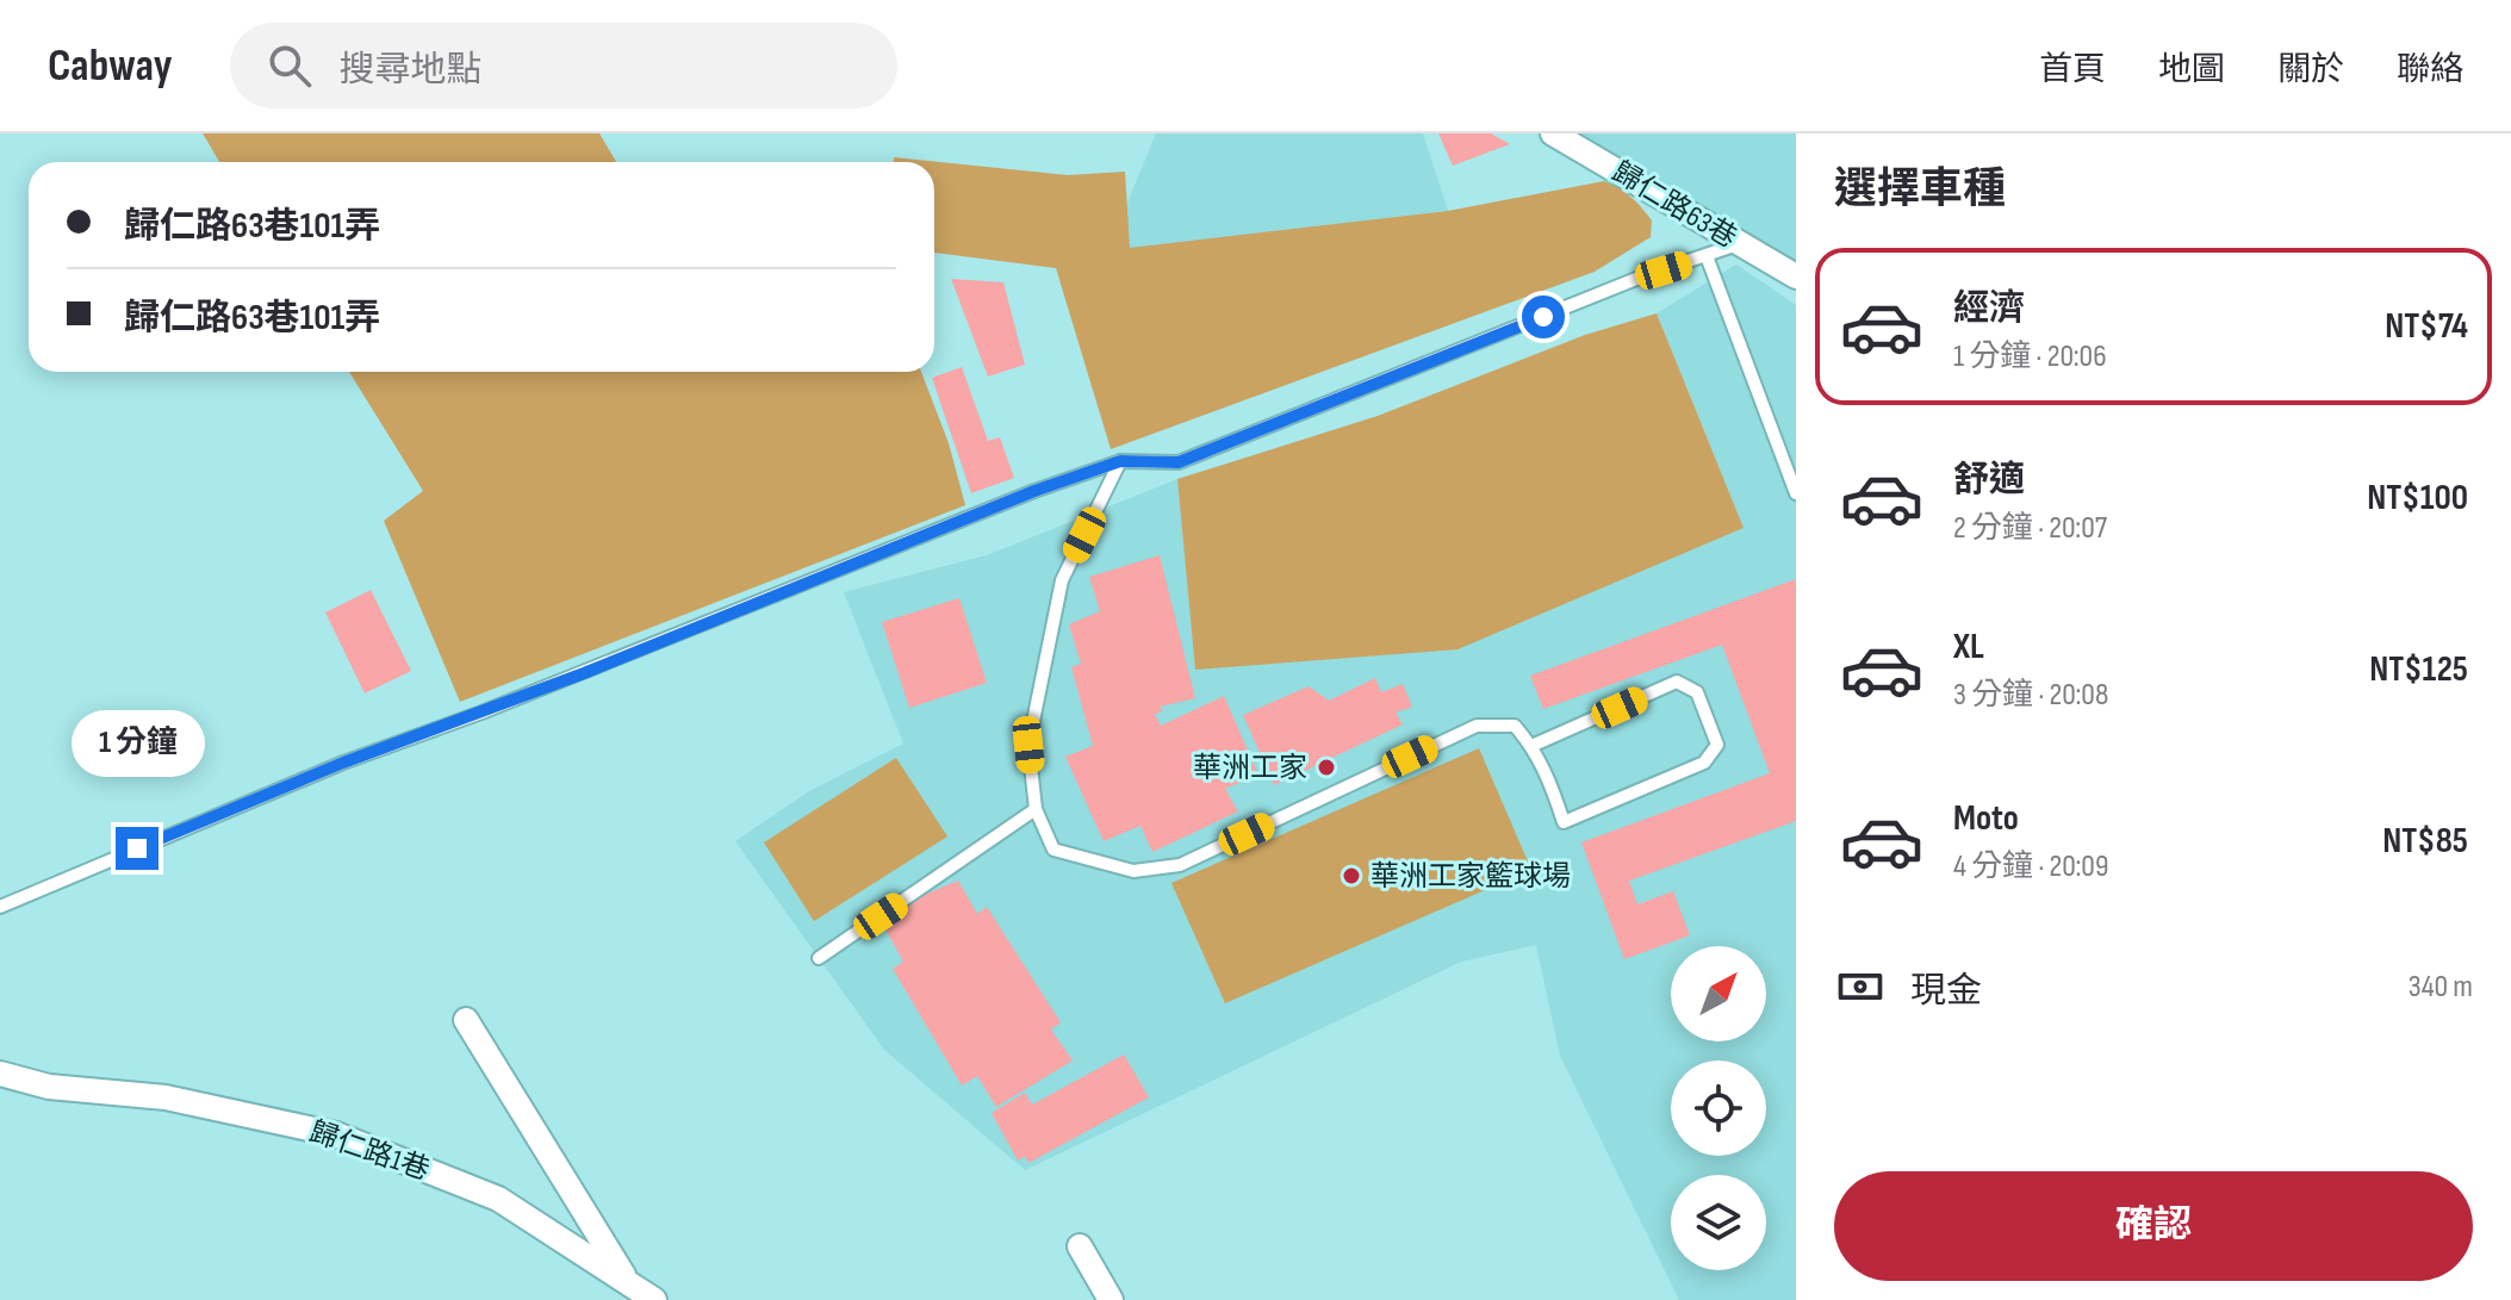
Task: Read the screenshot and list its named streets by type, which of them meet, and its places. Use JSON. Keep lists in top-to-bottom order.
{
  "streets": {
    "street": ["歸仁路63巷", "歸仁路1巷"]
  },
  "places": ["華洲工家", "華洲工家籃球場"],
  "north": "top right",
  "page": {
    "header": "Cabway",
    "search": "搜尋地點",
    "nav": [
      "首頁",
      "地圖",
      "關於",
      "聯絡"
    ],
    "heading": "選擇車種",
    "banner": ["歸仁路63巷101弄", "歸仁路63巷101弄"],
    "list": [
      {
        "name": "經濟",
        "note": "1 分鐘 · 20:06",
        "value": "NT$74"
      },
      {
        "name": "舒適",
        "note": "2 分鐘 · 20:07",
        "value": "NT$100"
      },
      {
        "name": "XL",
        "note": "3 分鐘 · 20:08",
        "value": "NT$125"
      },
      {
        "name": "Moto",
        "note": "4 分鐘 · 20:09",
        "value": "NT$85"
      }
    ],
    "bubble": "1 分鐘",
    "pay": ["現金", "340 m"],
    "buttons": "確認"
  }
}
